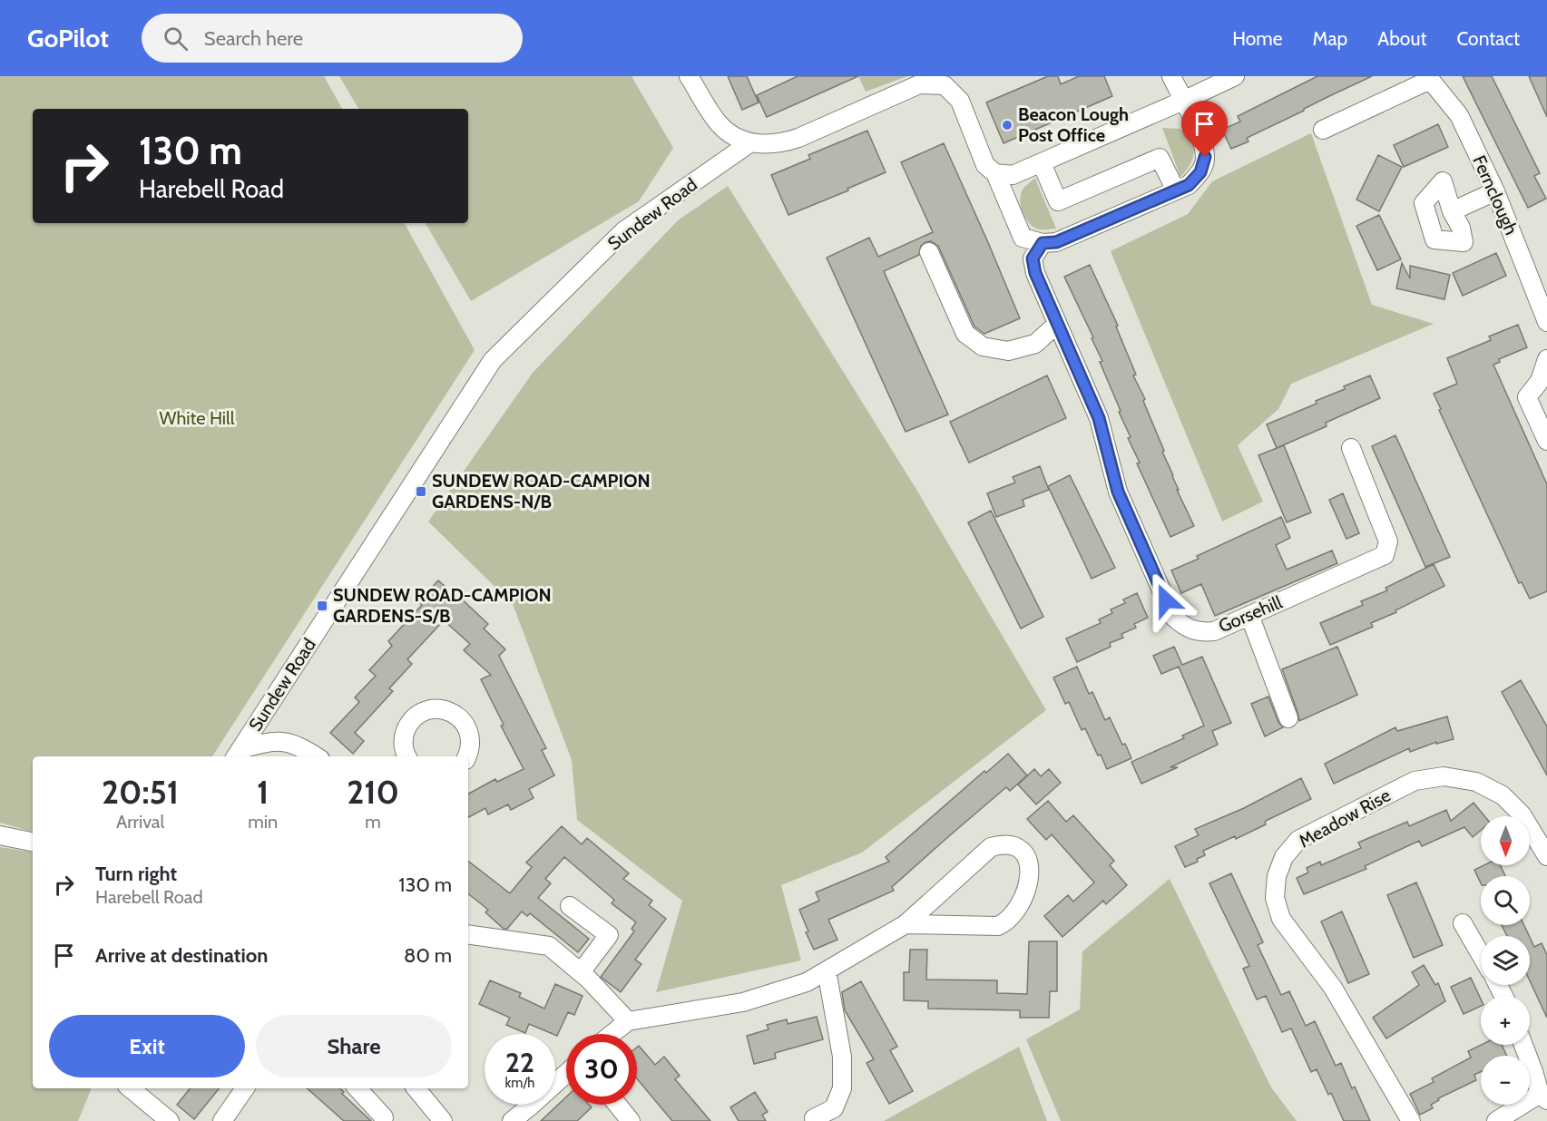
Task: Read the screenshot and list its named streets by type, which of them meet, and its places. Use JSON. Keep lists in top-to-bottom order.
{
  "streets": {
    "street": [
      "Fernclough",
      "Sundew Road",
      "Gorsehill",
      "Meadow Rise"
    ]
  },
  "parks": ["White Hill"],
  "places": {
    "other": ["Beacon Lough Post Office"],
    "transit": ["SUNDEW ROAD-CAMPION GARDENS-N/B", "SUNDEW ROAD-CAMPION GARDENS-S/B"]
  },
  "north": "bottom",
  "page": {
    "header": "GoPilot",
    "search": "Search here",
    "nav": [
      "Home",
      "Map",
      "About",
      "Contact"
    ],
    "turn": ["130 m", "Harebell Road"],
    "eta": [
      "20:51",
      "Arrival",
      "1",
      "min",
      "210",
      "m"
    ],
    "map_buttons": ["+", "−"],
    "list": [
      {
        "name": "Turn right",
        "note": "Harebell Road",
        "value": "130 m"
      },
      {
        "name": "Arrive at destination",
        "value": "80 m"
      }
    ],
    "buttons": ["Exit", "Share"],
    "speed": "22 km/h",
    "limit": "30"
  }
}
